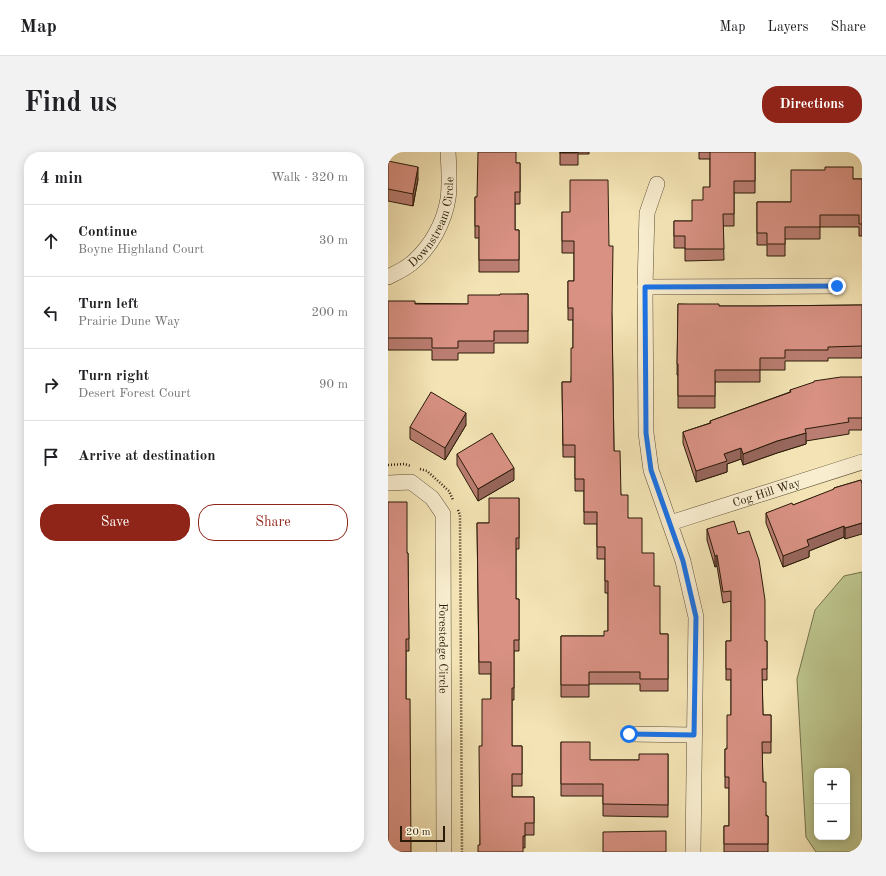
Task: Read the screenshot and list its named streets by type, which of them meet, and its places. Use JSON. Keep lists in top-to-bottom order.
{
  "streets": {
    "street": ["Downstream Circle", "Cog Hill Way", "Forestedge Circle"]
  },
  "scale_bar": "20 m",
  "page": {
    "header": "Map",
    "nav": ["Map", "Layers", "Share"],
    "buttons": [
      "Directions",
      ["Save", "Share"]
    ],
    "title": "Find us",
    "heading": ["4 min", "Walk · 320 m"],
    "list": [
      ["Continue", "Boyne Highland Court", "30 m"],
      ["Turn left", "Prairie Dune Way", "200 m"],
      ["Turn right", "Desert Forest Court", "90 m"],
      "Arrive at destination"
    ],
    "map_buttons": ["+", "−"],
    "scale": "20 m"
  }
}
